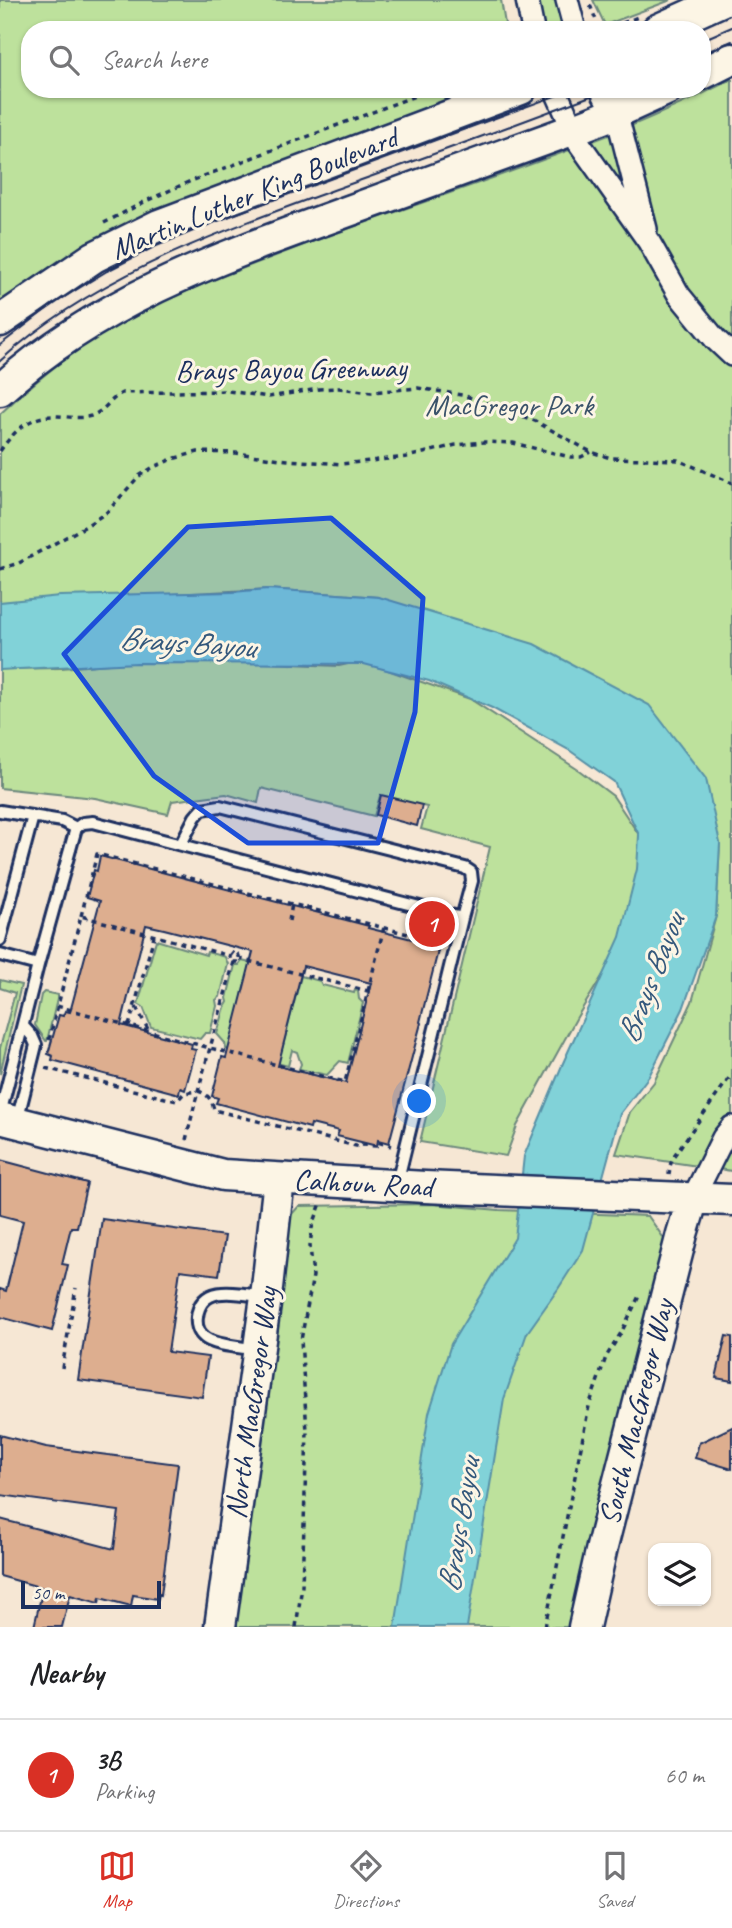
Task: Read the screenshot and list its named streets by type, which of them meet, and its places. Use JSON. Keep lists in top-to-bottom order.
{
  "streets": {
    "street": [
      "Martin Luther King Boulevard",
      "Calhoun Road",
      "North MacGregor Way",
      "South MacGregor Way"
    ],
    "path": ["Brays Bayou Greenway"]
  },
  "crossings": [
    ["Calhoun Road", "North MacGregor Way"],
    ["Calhoun Road", "South MacGregor Way"]
  ],
  "water": ["Brays Bayou"],
  "parks": ["MacGregor Park"],
  "scale_bar": "50 m",
  "page": {
    "search": "Search here",
    "pins": "1",
    "scale": "50 m",
    "heading": "Nearby",
    "list": [
      {
        "mark": "1",
        "name": "3B",
        "note": "Parking",
        "value": "60 m"
      }
    ],
    "nav": ["Map", "Directions", "Saved"]
  }
}
